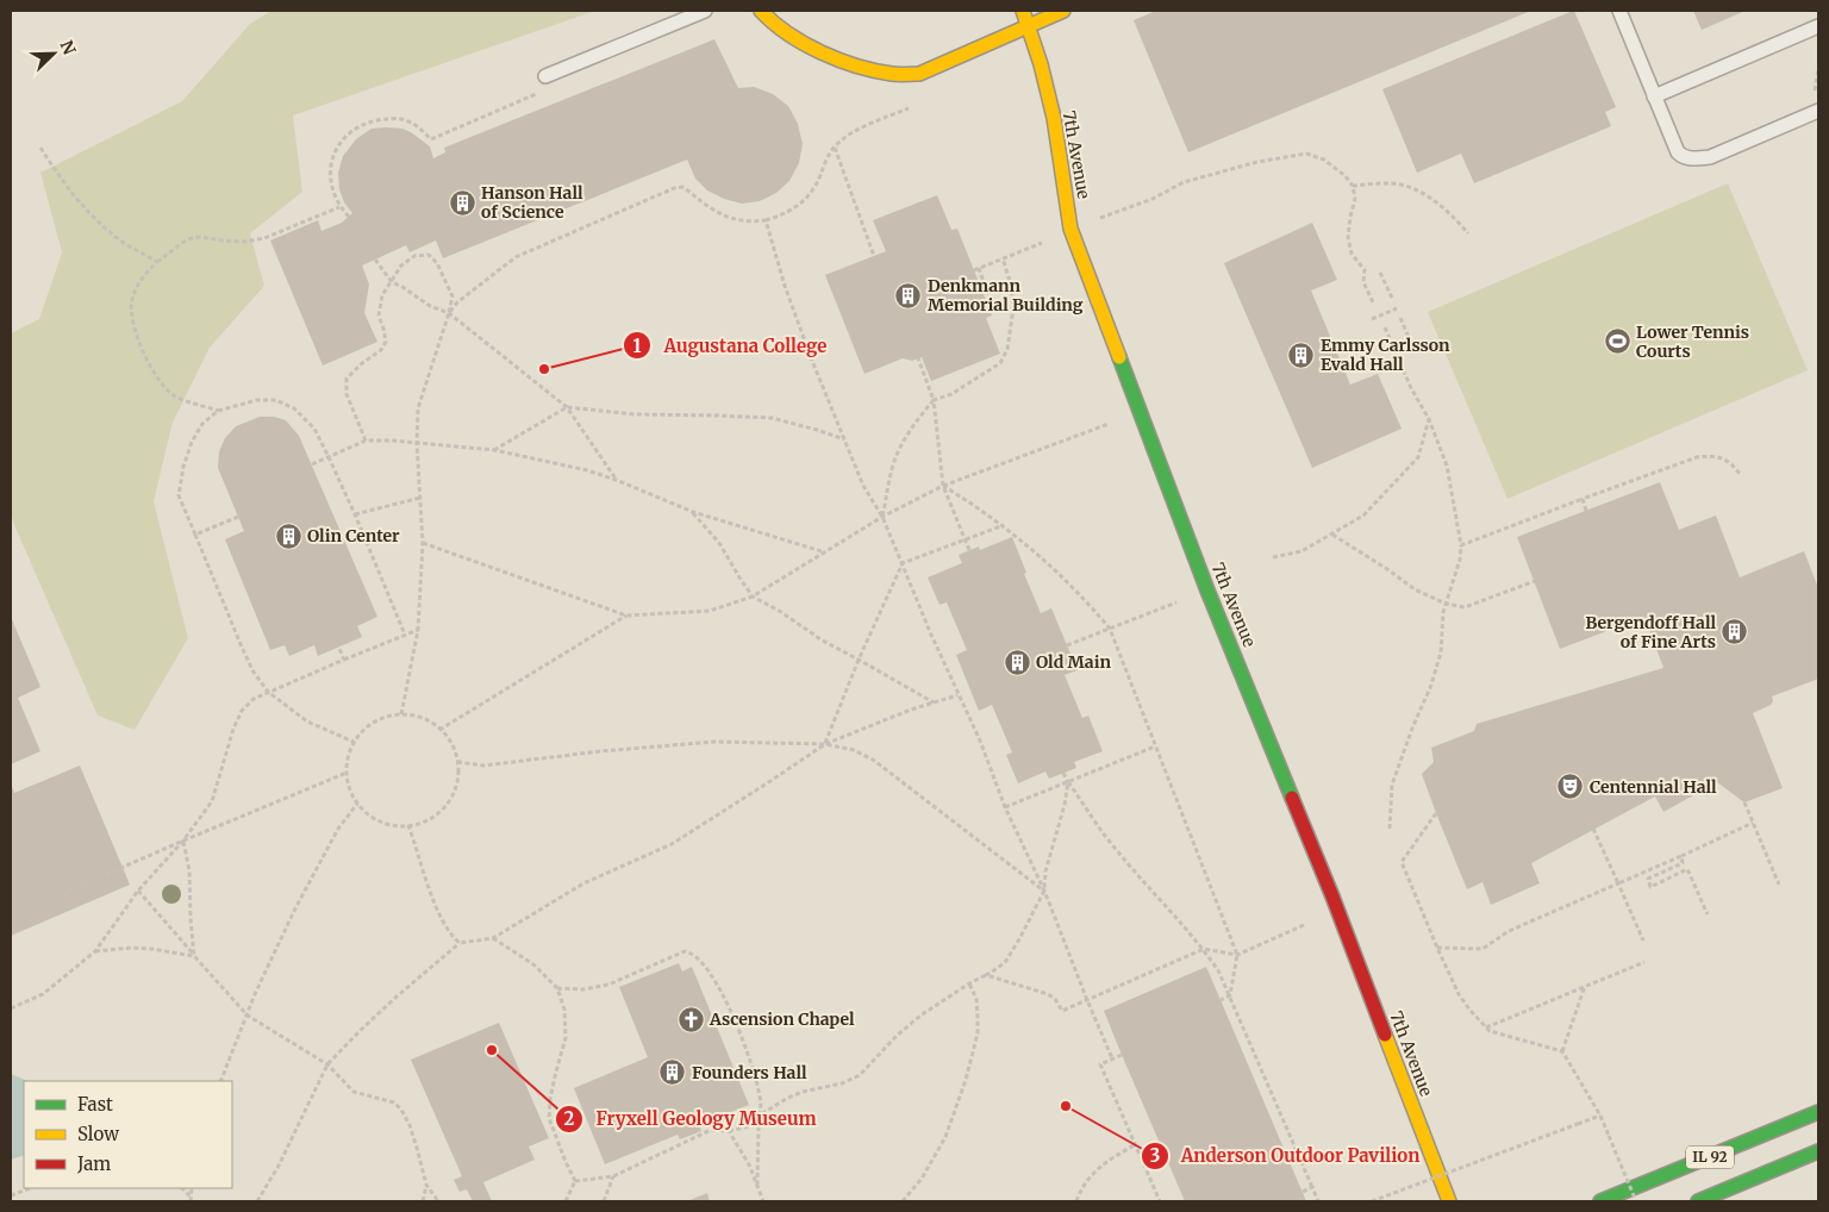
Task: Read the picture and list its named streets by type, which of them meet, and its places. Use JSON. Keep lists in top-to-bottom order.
{
  "streets": {
    "street": ["7th Avenue", "IL 92"]
  },
  "places": {
    "building": [
      "Hanson Hall of Science",
      "Denkmann Memorial Building",
      "Emmy Carlsson Evald Hall",
      "Olin Center",
      "Bergendoff Hall of Fine Arts",
      "Old Main",
      "Founders Hall"
    ],
    "sports": ["Lower Tennis Courts"],
    "other": ["Augustana College", "Fryxell Geology Museum", "Anderson Outdoor Pavilion"],
    "theatre": ["Centennial Hall"],
    "church": ["Ascension Chapel"]
  },
  "legend": ["Fast", "Slow", "Jam"],
  "north": "top right"
}
